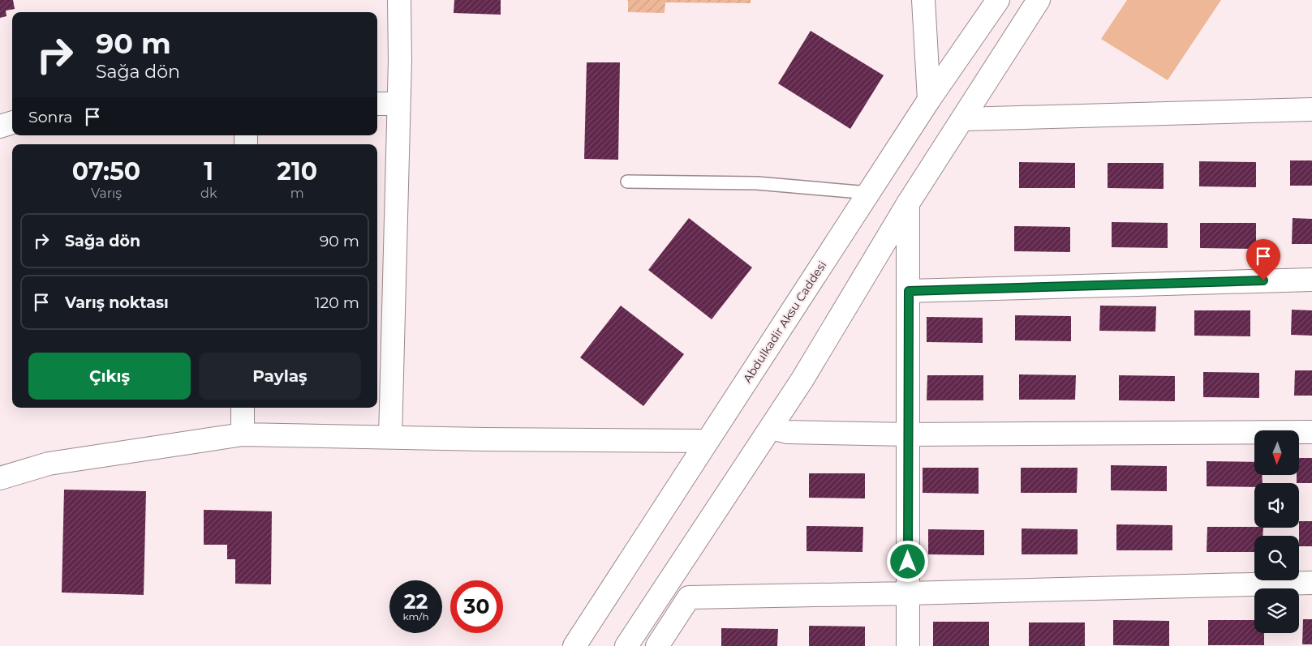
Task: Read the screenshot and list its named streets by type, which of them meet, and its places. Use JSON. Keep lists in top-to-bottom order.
{
  "streets": {
    "street": ["Abdulkadir Aksu Caddesi"]
  },
  "north": "bottom",
  "page": {
    "turn": ["90 m", "Sağa dön"],
    "then": "Sonra",
    "eta": [
      "07:50",
      "Varış",
      "1",
      "dk",
      "210",
      "m"
    ],
    "list": [
      {
        "name": "Sağa dön",
        "value": "90 m"
      },
      {
        "name": "Varış noktası",
        "value": "120 m"
      }
    ],
    "buttons": ["Çıkış", "Paylaş"],
    "speed": "22 km/h",
    "limit": "30"
  }
}
